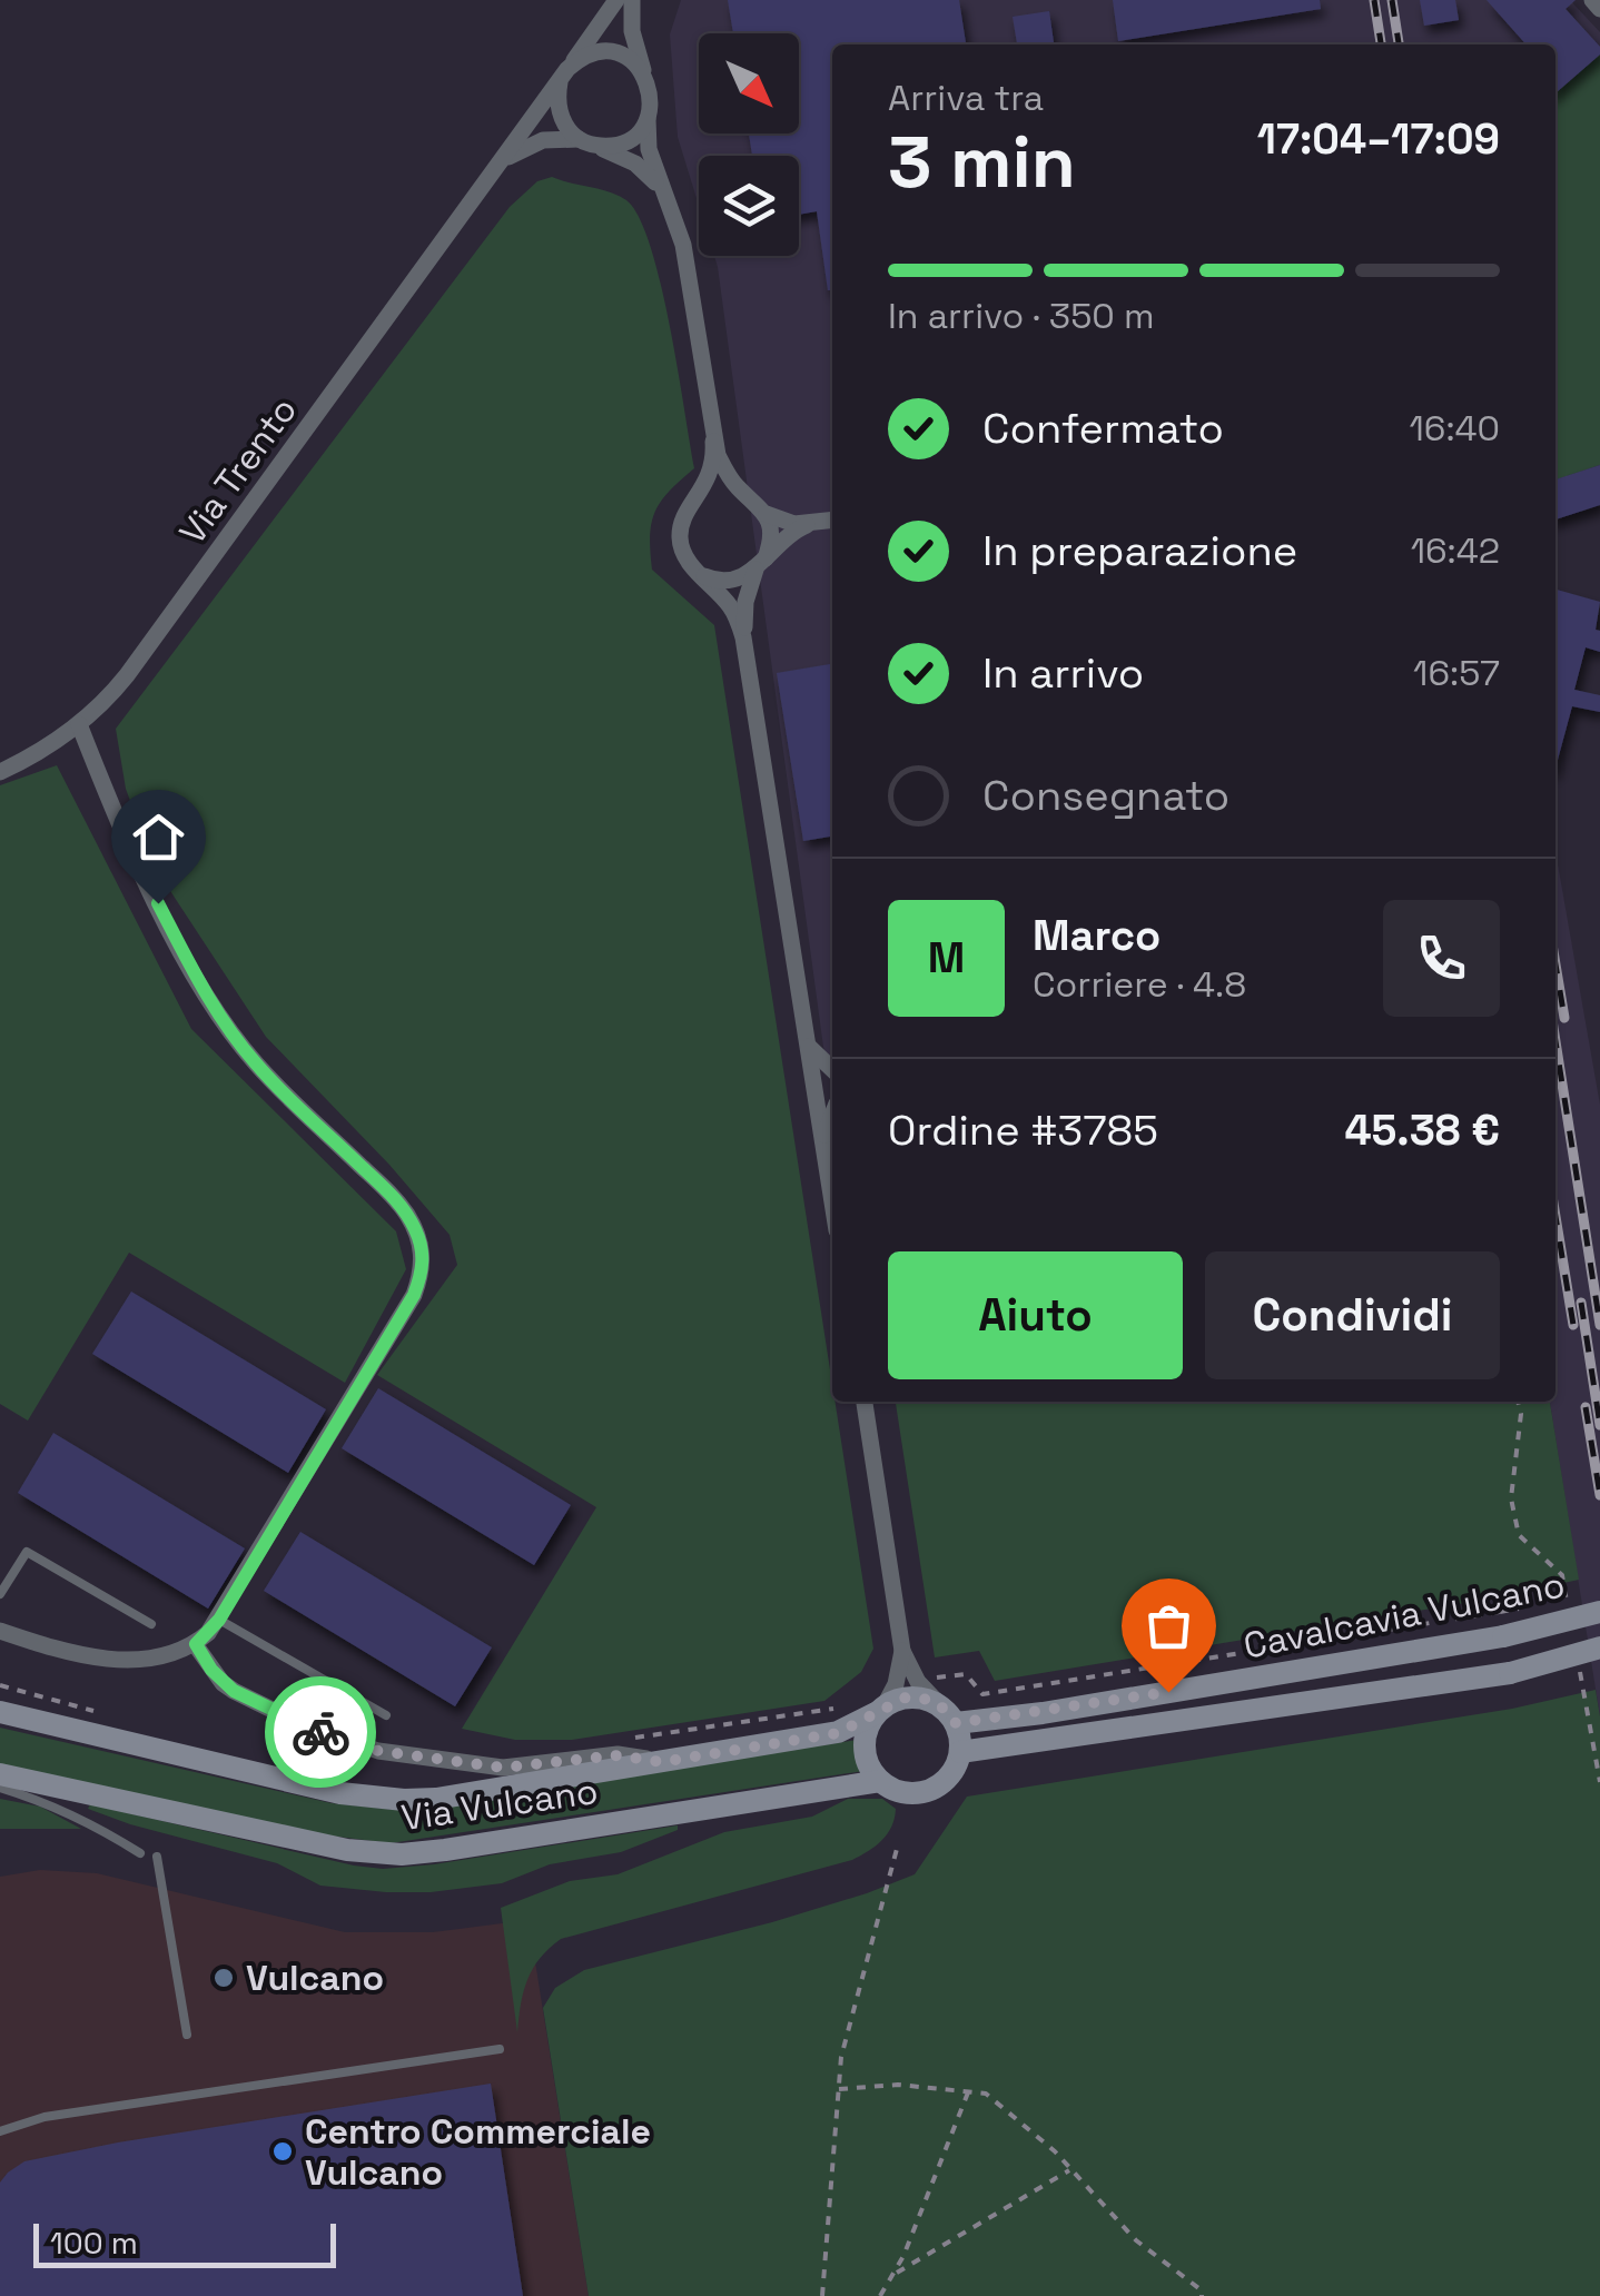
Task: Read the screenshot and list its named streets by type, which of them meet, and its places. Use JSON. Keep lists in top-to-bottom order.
{
  "streets": {
    "main road": ["Cavalcavia Vulcano", "Via Vulcano"],
    "street": ["Via Trento"]
  },
  "crossings": [
    ["Cavalcavia Vulcano", "Via Vulcano"]
  ],
  "places": ["Vulcano", "Centro Commerciale Vulcano"],
  "scale_bar": "100 m",
  "north": "bottom right",
  "page": {
    "heading": ["3 min", "Arriva tra", "17:04–17:09"],
    "panel": [
      "Marco",
      "Corriere · 4.8",
      "Ordine #3785",
      "45.38 €"
    ],
    "bar": "In arrivo · 350 m",
    "list": [
      ["Confermato", "16:40"],
      ["In preparazione", "16:42"],
      ["In arrivo", "16:57"],
      "Consegnato"
    ],
    "round": "M",
    "buttons": ["Aiuto", "Condividi"],
    "scale": "100 m"
  }
}
